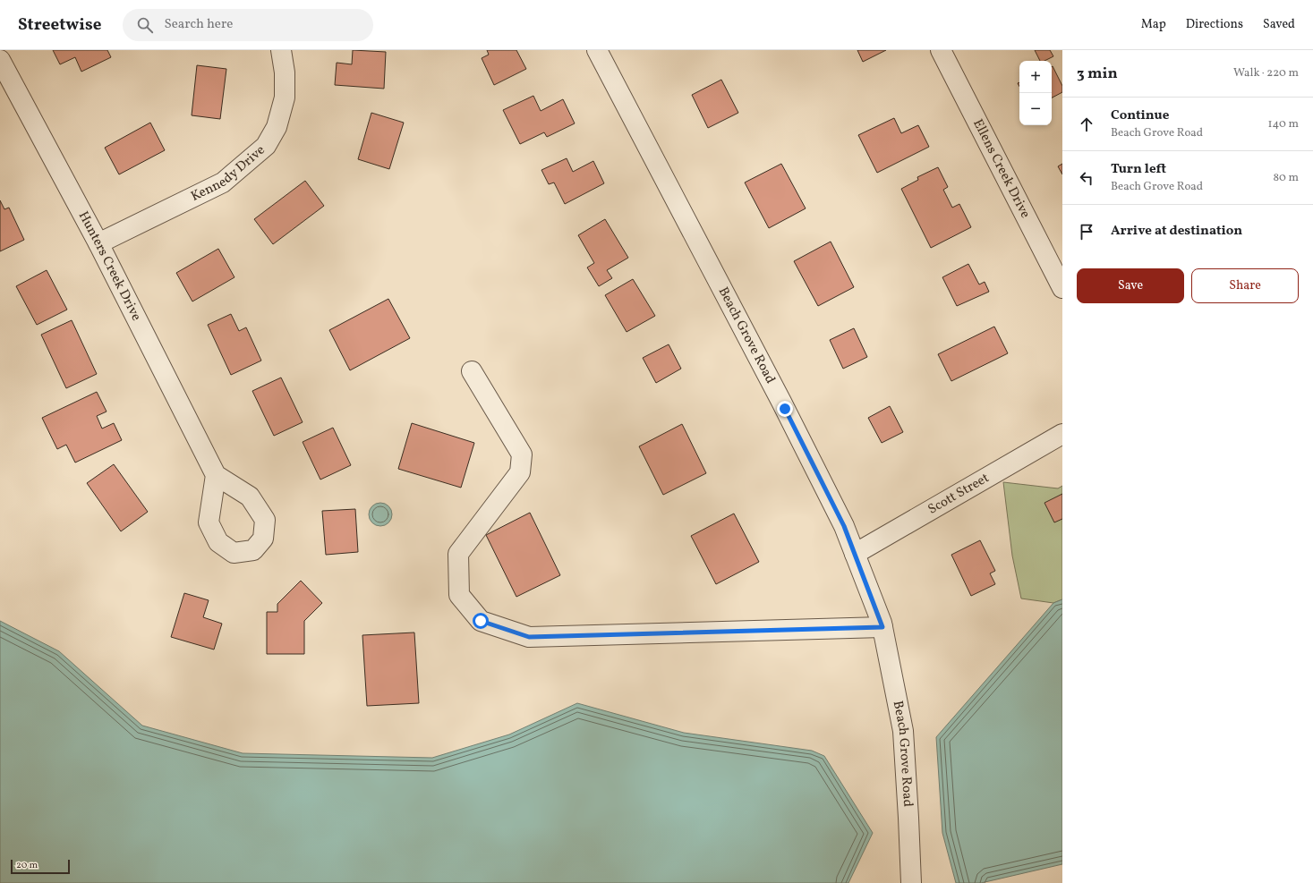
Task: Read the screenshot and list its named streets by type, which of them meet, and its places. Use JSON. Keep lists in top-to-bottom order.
{
  "streets": {
    "street": [
      "Ellens Creek Drive",
      "Kennedy Drive",
      "Hunters Creek Drive",
      "Beach Grove Road",
      "Scott Street"
    ]
  },
  "crossings": [
    ["Kennedy Drive", "Hunters Creek Drive"],
    ["Beach Grove Road", "Scott Street"]
  ],
  "scale_bar": "20 m",
  "page": {
    "header": "Streetwise",
    "search": "Search here",
    "nav": ["Map", "Directions", "Saved"],
    "heading": ["3 min", "Walk · 220 m"],
    "map_buttons": ["+", "−"],
    "list": [
      ["Continue", "Beach Grove Road", "140 m"],
      ["Turn left", "Beach Grove Road", "80 m"],
      "Arrive at destination"
    ],
    "buttons": ["Save", "Share"],
    "scale": "20 m"
  }
}
